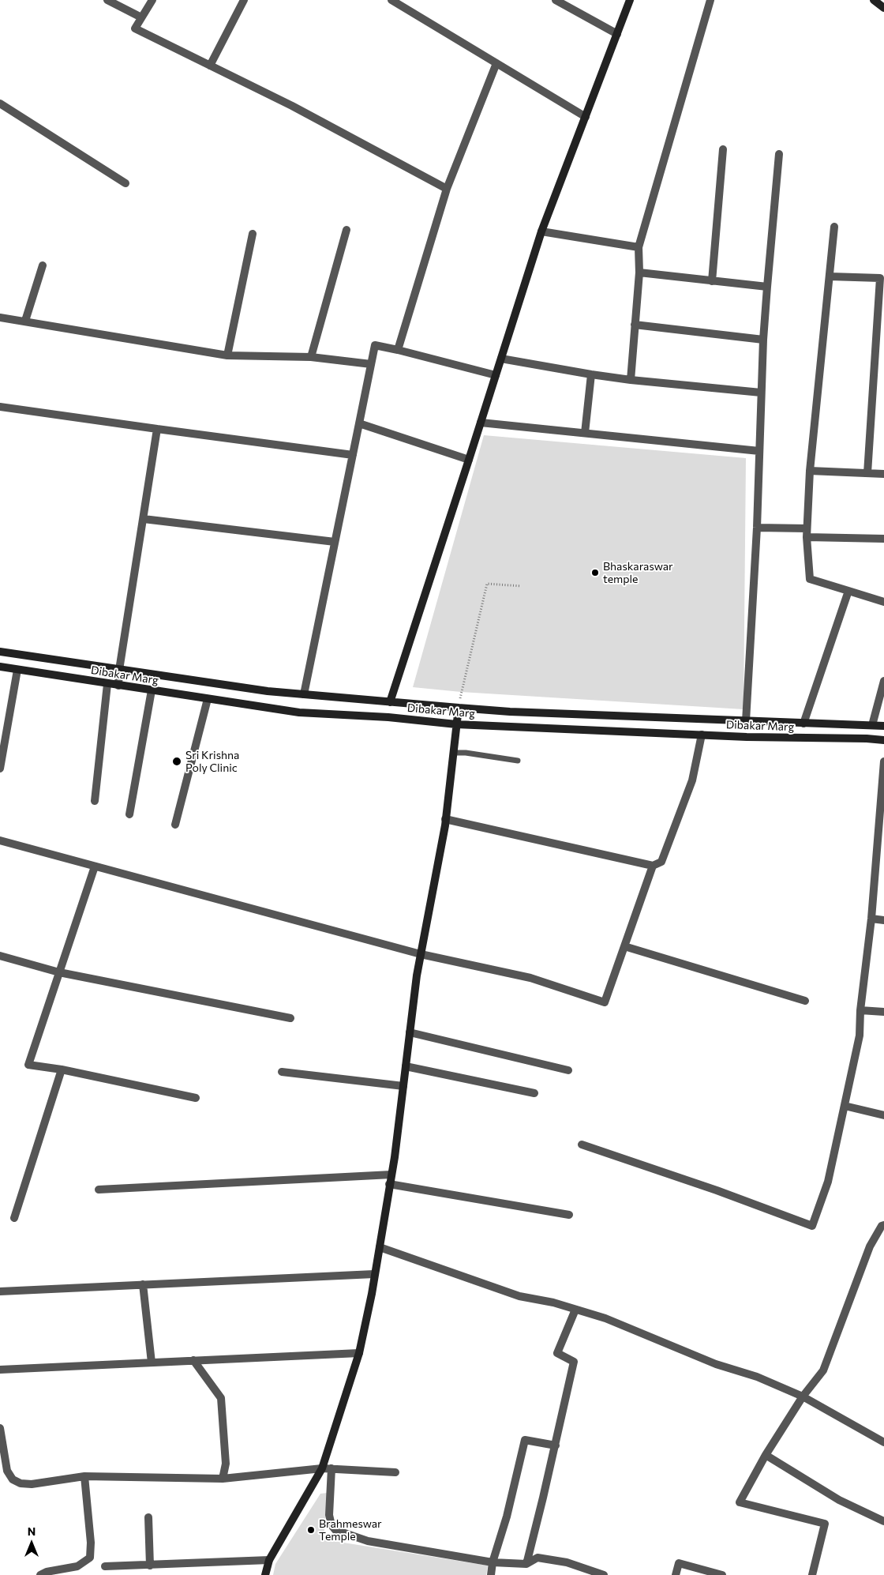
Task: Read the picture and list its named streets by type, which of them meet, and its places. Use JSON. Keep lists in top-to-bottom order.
{
  "streets": {
    "main road": ["Dibakar Marg"]
  },
  "places": ["Bhaskaraswar temple", "Sri Krishna Poly Clinic", "Brahmeswar Temple"],
  "north": "top"
}
